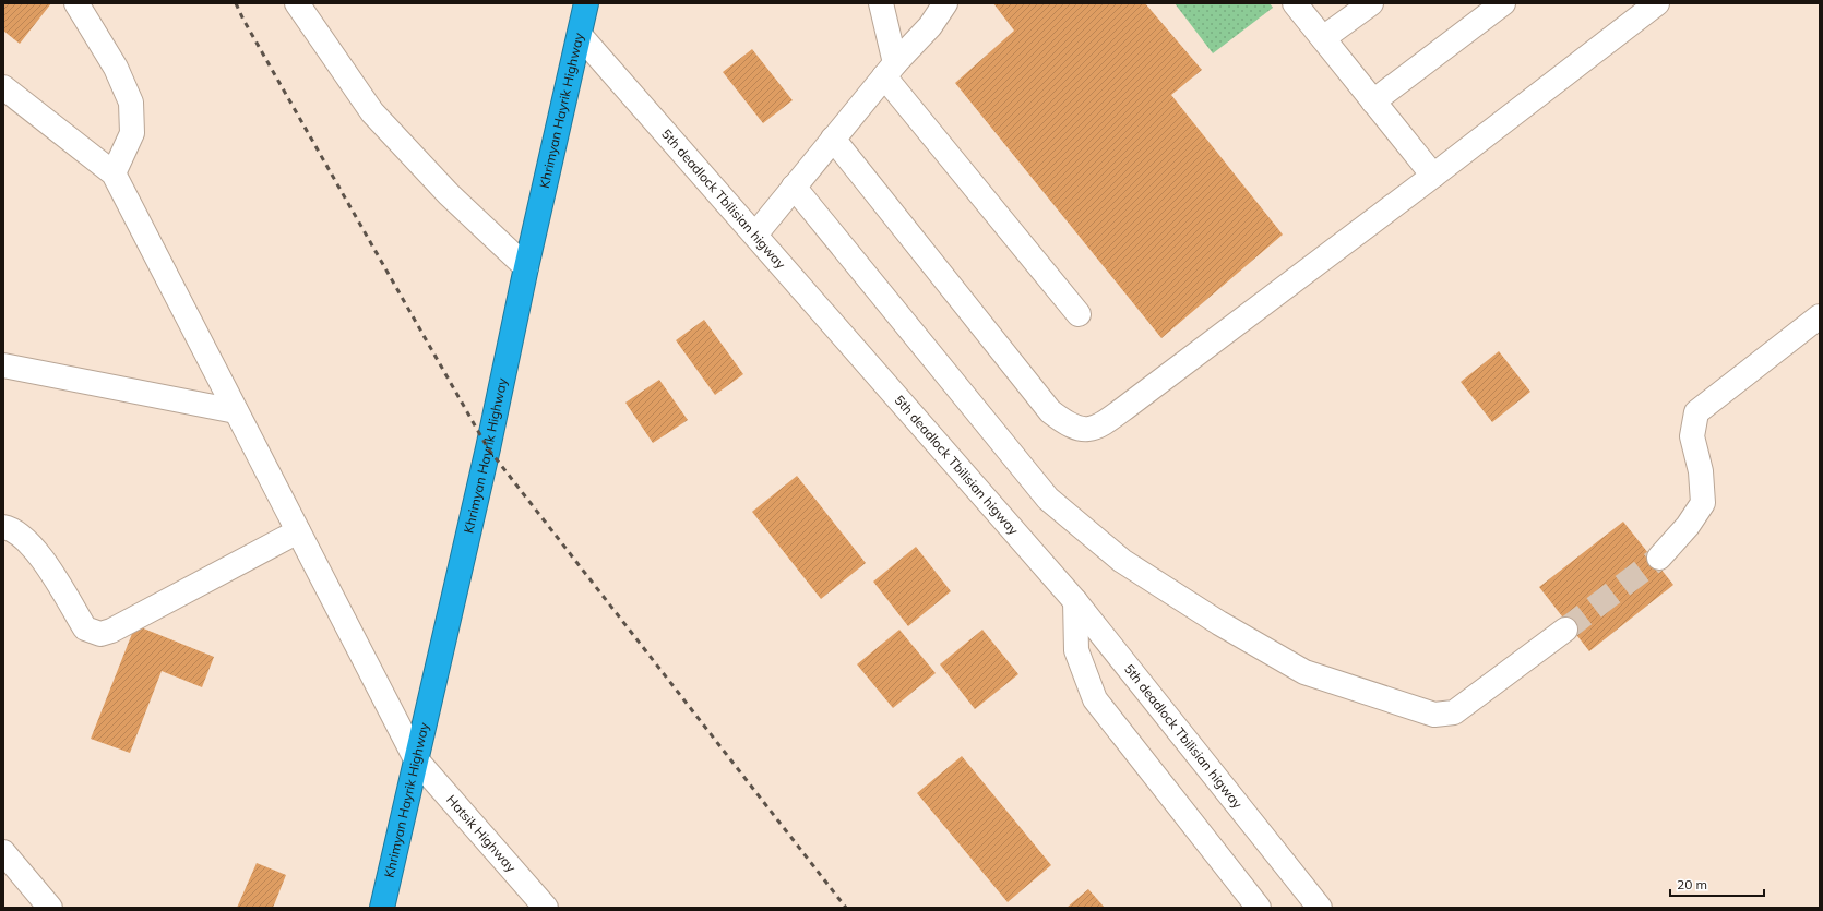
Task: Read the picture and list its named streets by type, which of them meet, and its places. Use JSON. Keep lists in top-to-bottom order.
{
  "streets": {
    "highway": ["Khrimyan Hayrik Highway"],
    "street": ["5th deadlock Tbilisian higway", "Hatsik Highway"]
  },
  "crossings": [
    ["Khrimyan Hayrik Highway", "5th deadlock Tbilisian higway"],
    ["Khrimyan Hayrik Highway", "Hatsik Highway"]
  ],
  "scale_bar": "20 m"
}
